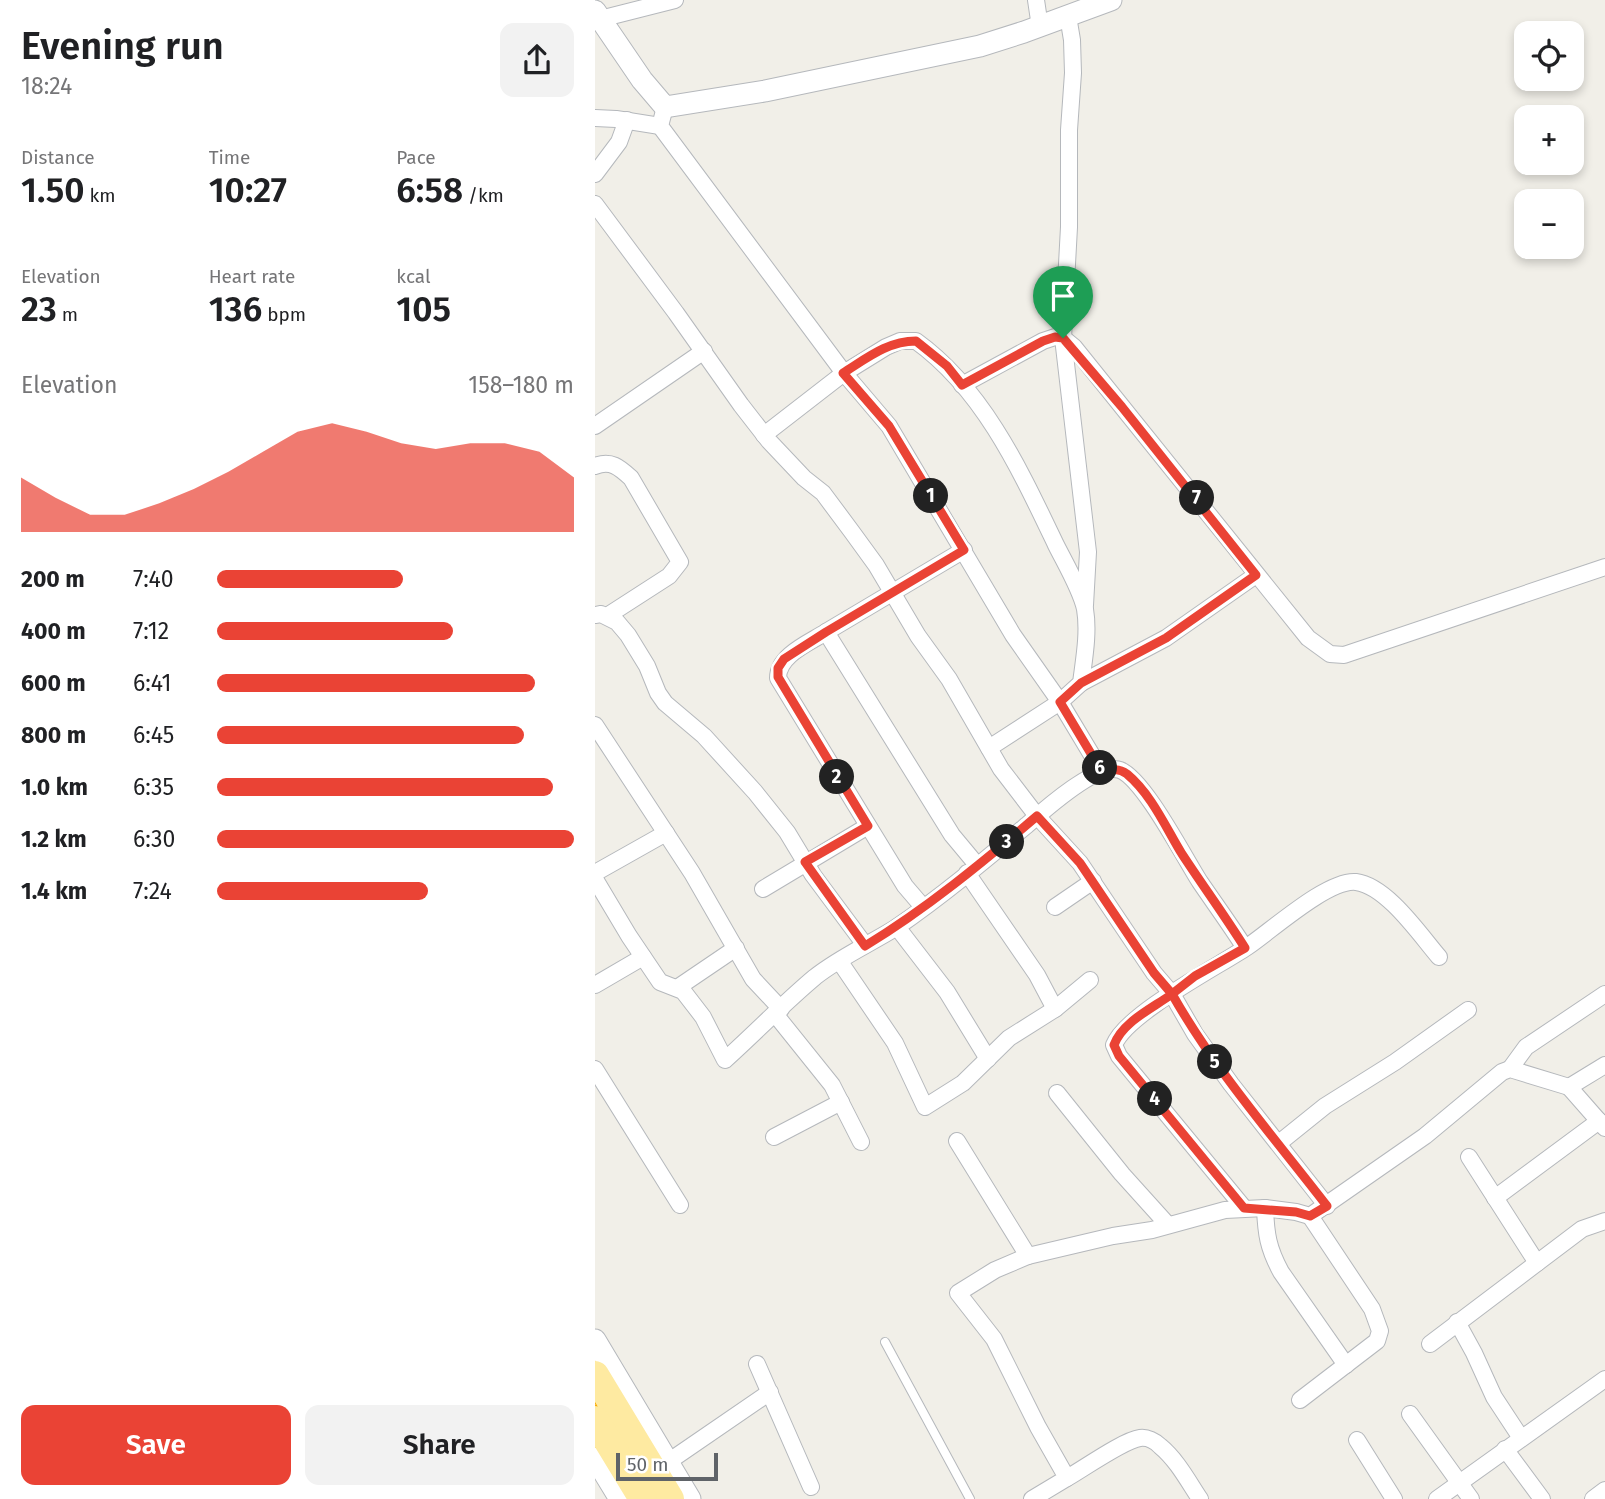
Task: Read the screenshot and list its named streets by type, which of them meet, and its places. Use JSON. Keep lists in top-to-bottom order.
{
  "scale_bar": "50 m",
  "page": {
    "heading": ["Evening run", "18:24"],
    "map_buttons": ["+", "−"],
    "stats": [
      ["Distance", "1.50 km"],
      ["Time", "10:27"],
      ["Pace", "6:58 /km"],
      ["Elevation", "23 m"],
      ["Heart rate", "136 bpm"],
      ["kcal", "105"]
    ],
    "chart": ["Elevation", "158–180 m"],
    "pins": [
      "1",
      "7",
      "6",
      "2",
      "3",
      "5",
      "4"
    ],
    "list": [
      {
        "name": "200 m",
        "note": "7:40"
      },
      {
        "name": "400 m",
        "note": "7:12"
      },
      {
        "name": "600 m",
        "note": "6:41"
      },
      {
        "name": "800 m",
        "note": "6:45"
      },
      {
        "name": "1.0 km",
        "note": "6:35"
      },
      {
        "name": "1.2 km",
        "note": "6:30"
      },
      {
        "name": "1.4 km",
        "note": "7:24"
      }
    ],
    "buttons": ["Save", "Share"],
    "scale": "50 m"
  }
}
